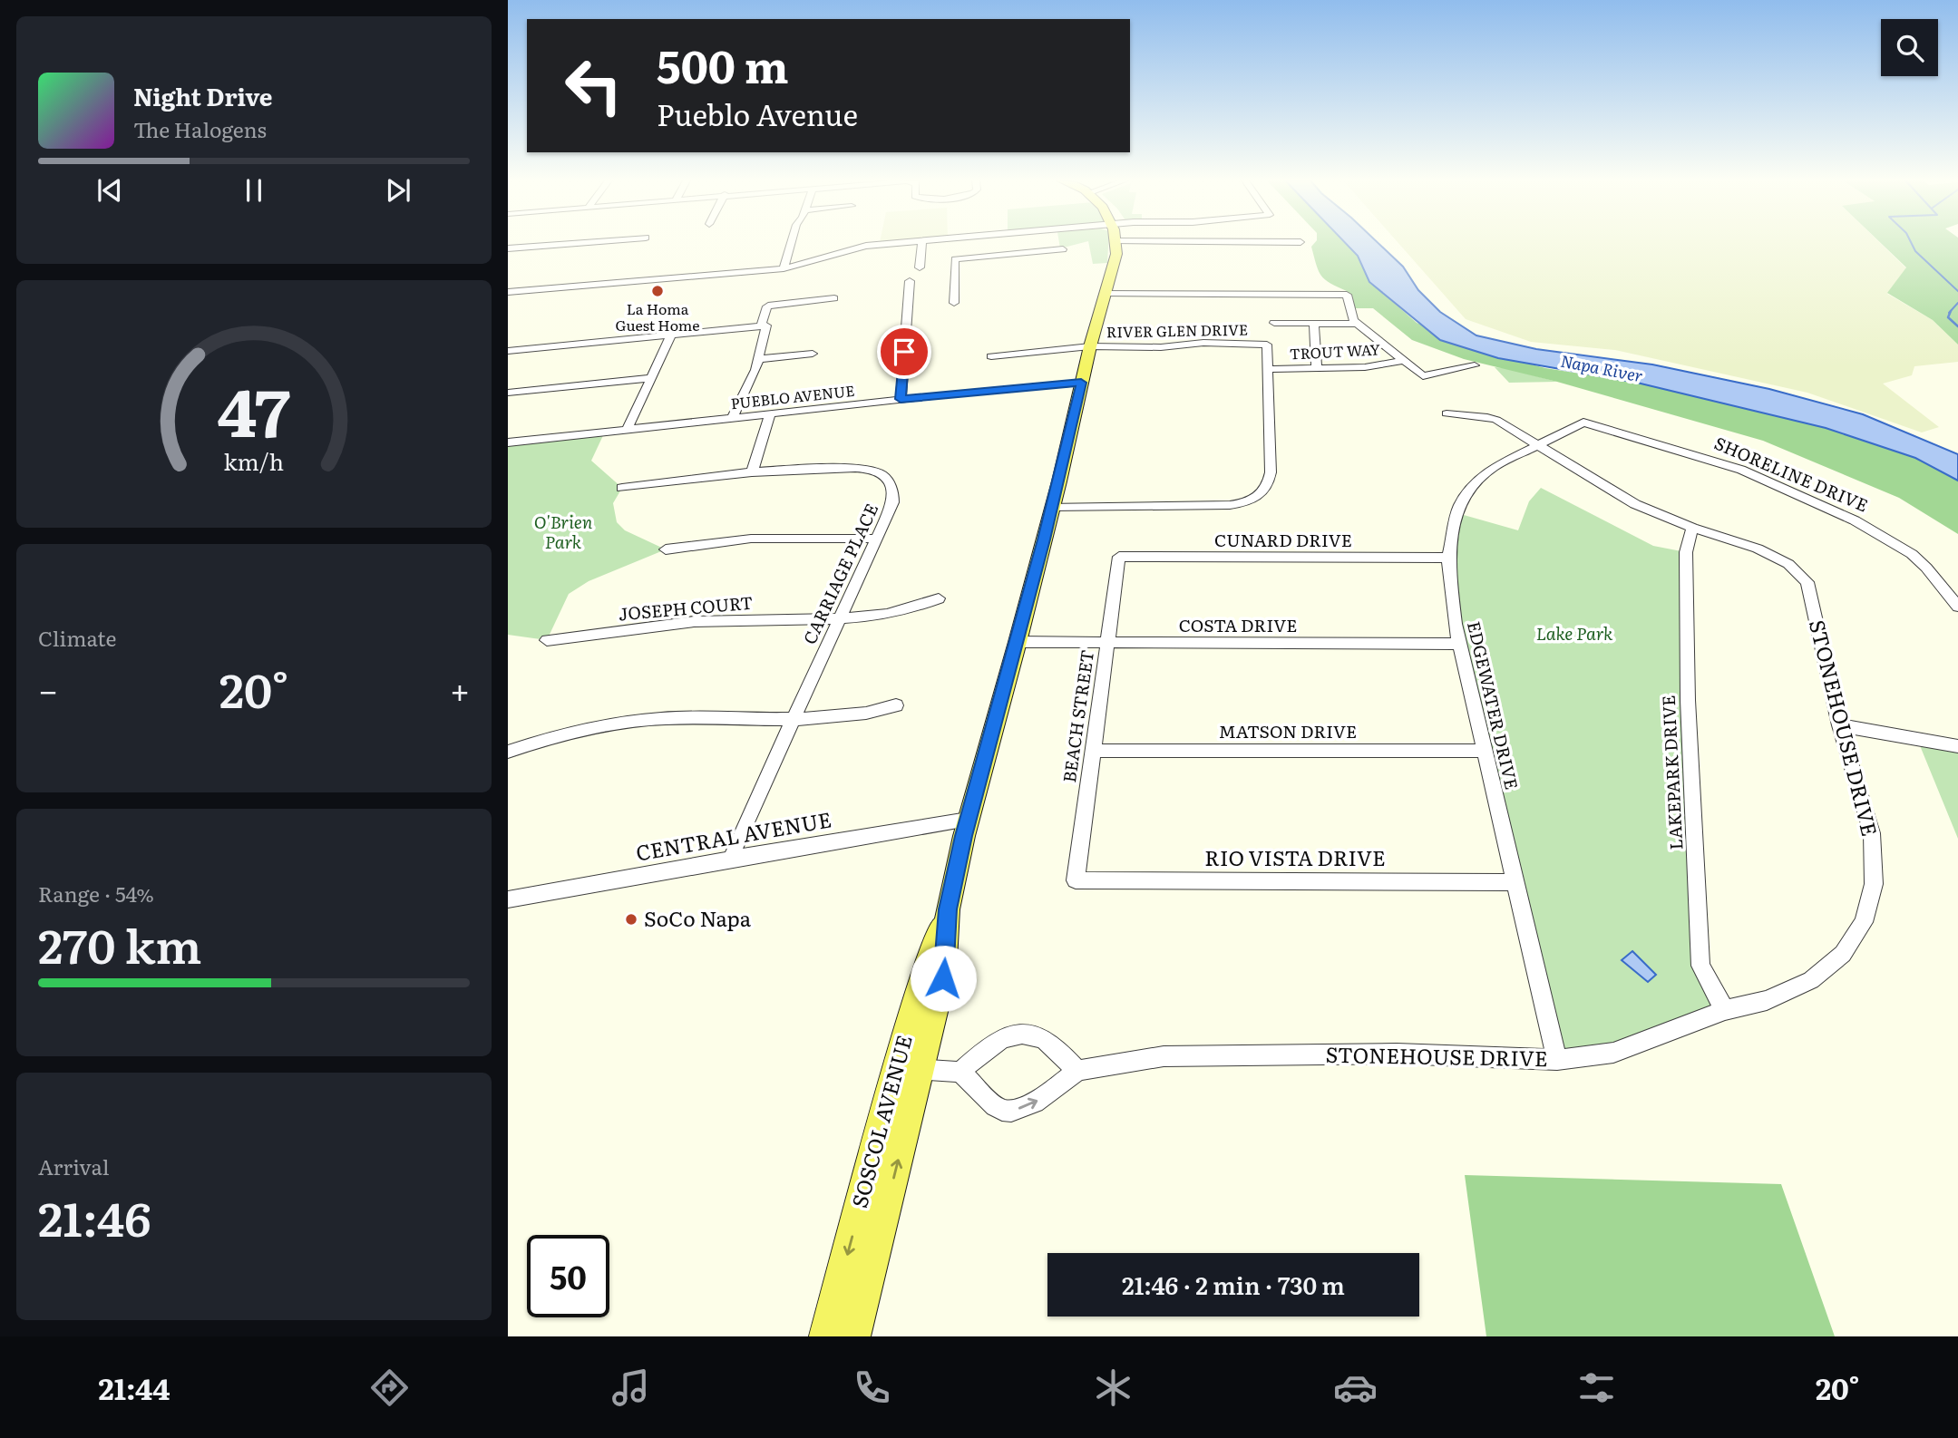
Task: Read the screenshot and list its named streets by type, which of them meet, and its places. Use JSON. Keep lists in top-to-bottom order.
{
  "streets": {
    "main road": ["SOSCOL AVENUE"],
    "street": [
      "RIVER GLEN DRIVE",
      "TROUT WAY",
      "PUEBLO AVENUE",
      "SHORELINE DRIVE",
      "CUNARD DRIVE",
      "CARRIAGE PLACE",
      "JOSEPH COURT",
      "COSTA DRIVE",
      "EDGEWATER DRIVE",
      "BEACH STREET",
      "STONEHOUSE DRIVE",
      "MATSON DRIVE",
      "LAKEPARK DRIVE",
      "CENTRAL AVENUE",
      "RIO VISTA DRIVE"
    ]
  },
  "crossings": [
    ["RIVER GLEN DRIVE", "TROUT WAY"],
    ["RIVER GLEN DRIVE", "SOSCOL AVENUE"],
    ["PUEBLO AVENUE", "SOSCOL AVENUE"],
    ["SHORELINE DRIVE", "EDGEWATER DRIVE"],
    ["CUNARD DRIVE", "EDGEWATER DRIVE"],
    ["CUNARD DRIVE", "BEACH STREET"],
    ["CARRIAGE PLACE", "JOSEPH COURT"],
    ["CARRIAGE PLACE", "CENTRAL AVENUE"],
    ["COSTA DRIVE", "EDGEWATER DRIVE"],
    ["COSTA DRIVE", "BEACH STREET"],
    ["COSTA DRIVE", "SOSCOL AVENUE"],
    ["EDGEWATER DRIVE", "STONEHOUSE DRIVE"],
    ["EDGEWATER DRIVE", "MATSON DRIVE"],
    ["EDGEWATER DRIVE", "RIO VISTA DRIVE"],
    ["BEACH STREET", "MATSON DRIVE"],
    ["BEACH STREET", "RIO VISTA DRIVE"],
    ["STONEHOUSE DRIVE", "LAKEPARK DRIVE"],
    ["CENTRAL AVENUE", "SOSCOL AVENUE"]
  ],
  "water": ["Napa River"],
  "parks": ["O'Brien Park", "Lake Park"],
  "places": ["La Homa Guest Home", "SoCo Napa"],
  "page": {
    "turn": ["500 m", "Pueblo Avenue"],
    "song": ["Night Drive", "The Halogens"],
    "tile": [
      "Climate",
      ["Range · 54%", "270 km"],
      ["Arrival", "21:46"]
    ],
    "heat": ["−", "20°", "+"],
    "limit": "50",
    "trip": "21:46 · 2 min · 730 m",
    "tabs": ["21:44", "20°"],
    "gauge": ["47", "km/h"]
  }
}
